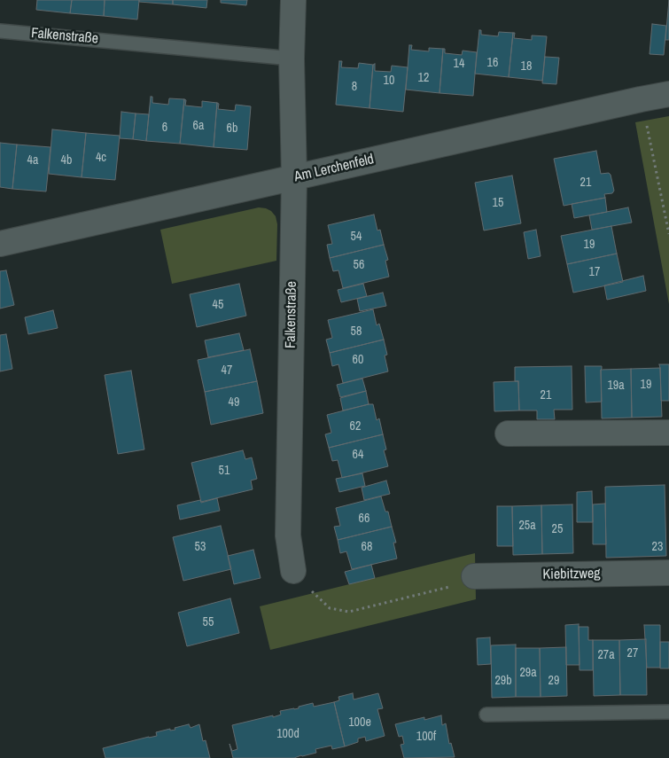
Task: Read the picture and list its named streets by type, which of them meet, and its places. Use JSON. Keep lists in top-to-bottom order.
{
  "streets": {
    "street": ["Falkenstraße", "Am Lerchenfeld", "Kiebitzweg"]
  },
  "crossings": [
    ["Falkenstraße", "Am Lerchenfeld"]
  ],
  "house_numbers": [
    "16",
    "14",
    "18",
    "12",
    "10",
    "8",
    "6a",
    "6",
    "6b",
    "4c",
    "4a",
    "4b",
    "21",
    "15",
    "54",
    "19",
    "56",
    "17",
    "45",
    "58",
    "60",
    "47",
    "19",
    "19a",
    "21",
    "49",
    "62",
    "64",
    "51",
    "66",
    "25a",
    "25",
    "53",
    "68",
    "23",
    "55",
    "27",
    "27a",
    "29a",
    "29b",
    "29",
    "100e",
    "100d",
    "100f"
  ]
}
